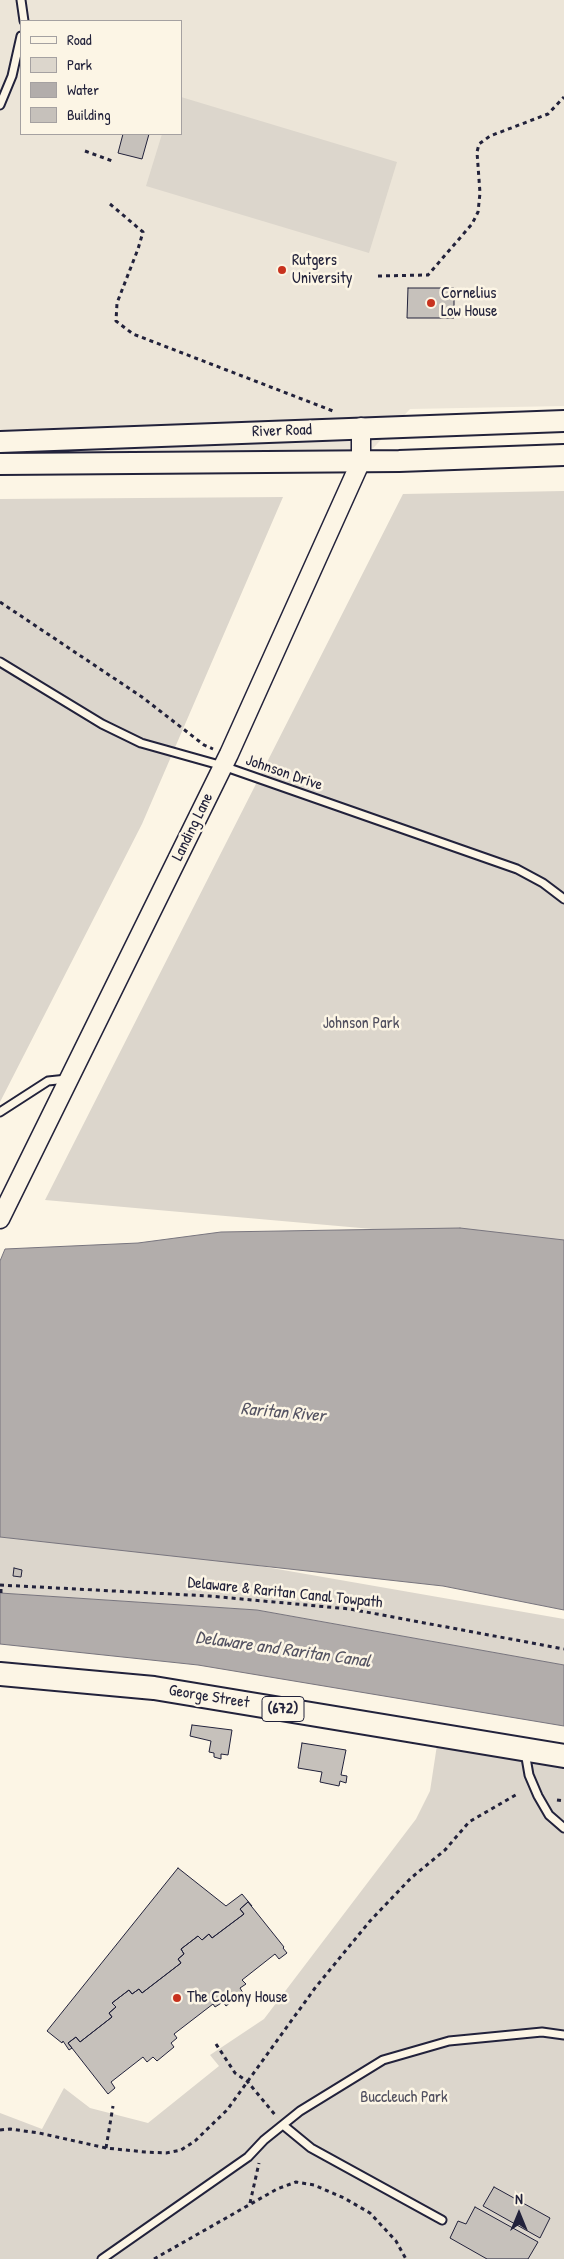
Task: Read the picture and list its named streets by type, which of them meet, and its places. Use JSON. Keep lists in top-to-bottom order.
{
  "streets": {
    "main road": ["River Road", "George Street", "(672)"],
    "street": ["Landing Lane"],
    "lane": ["Johnson Drive"],
    "path": ["Delaware & Raritan Canal Towpath"]
  },
  "crossings": [
    ["River Road", "Landing Lane"],
    ["Johnson Drive", "Landing Lane"]
  ],
  "water": ["Raritan River", "Delaware and Raritan Canal"],
  "parks": ["Johnson Park", "Buccleuch Park"],
  "places": ["Rutgers University", "Cornelius Low House", "The Colony House"],
  "legend": [
    "Road",
    "Park",
    "Water",
    "Building"
  ],
  "north": "top"
}
